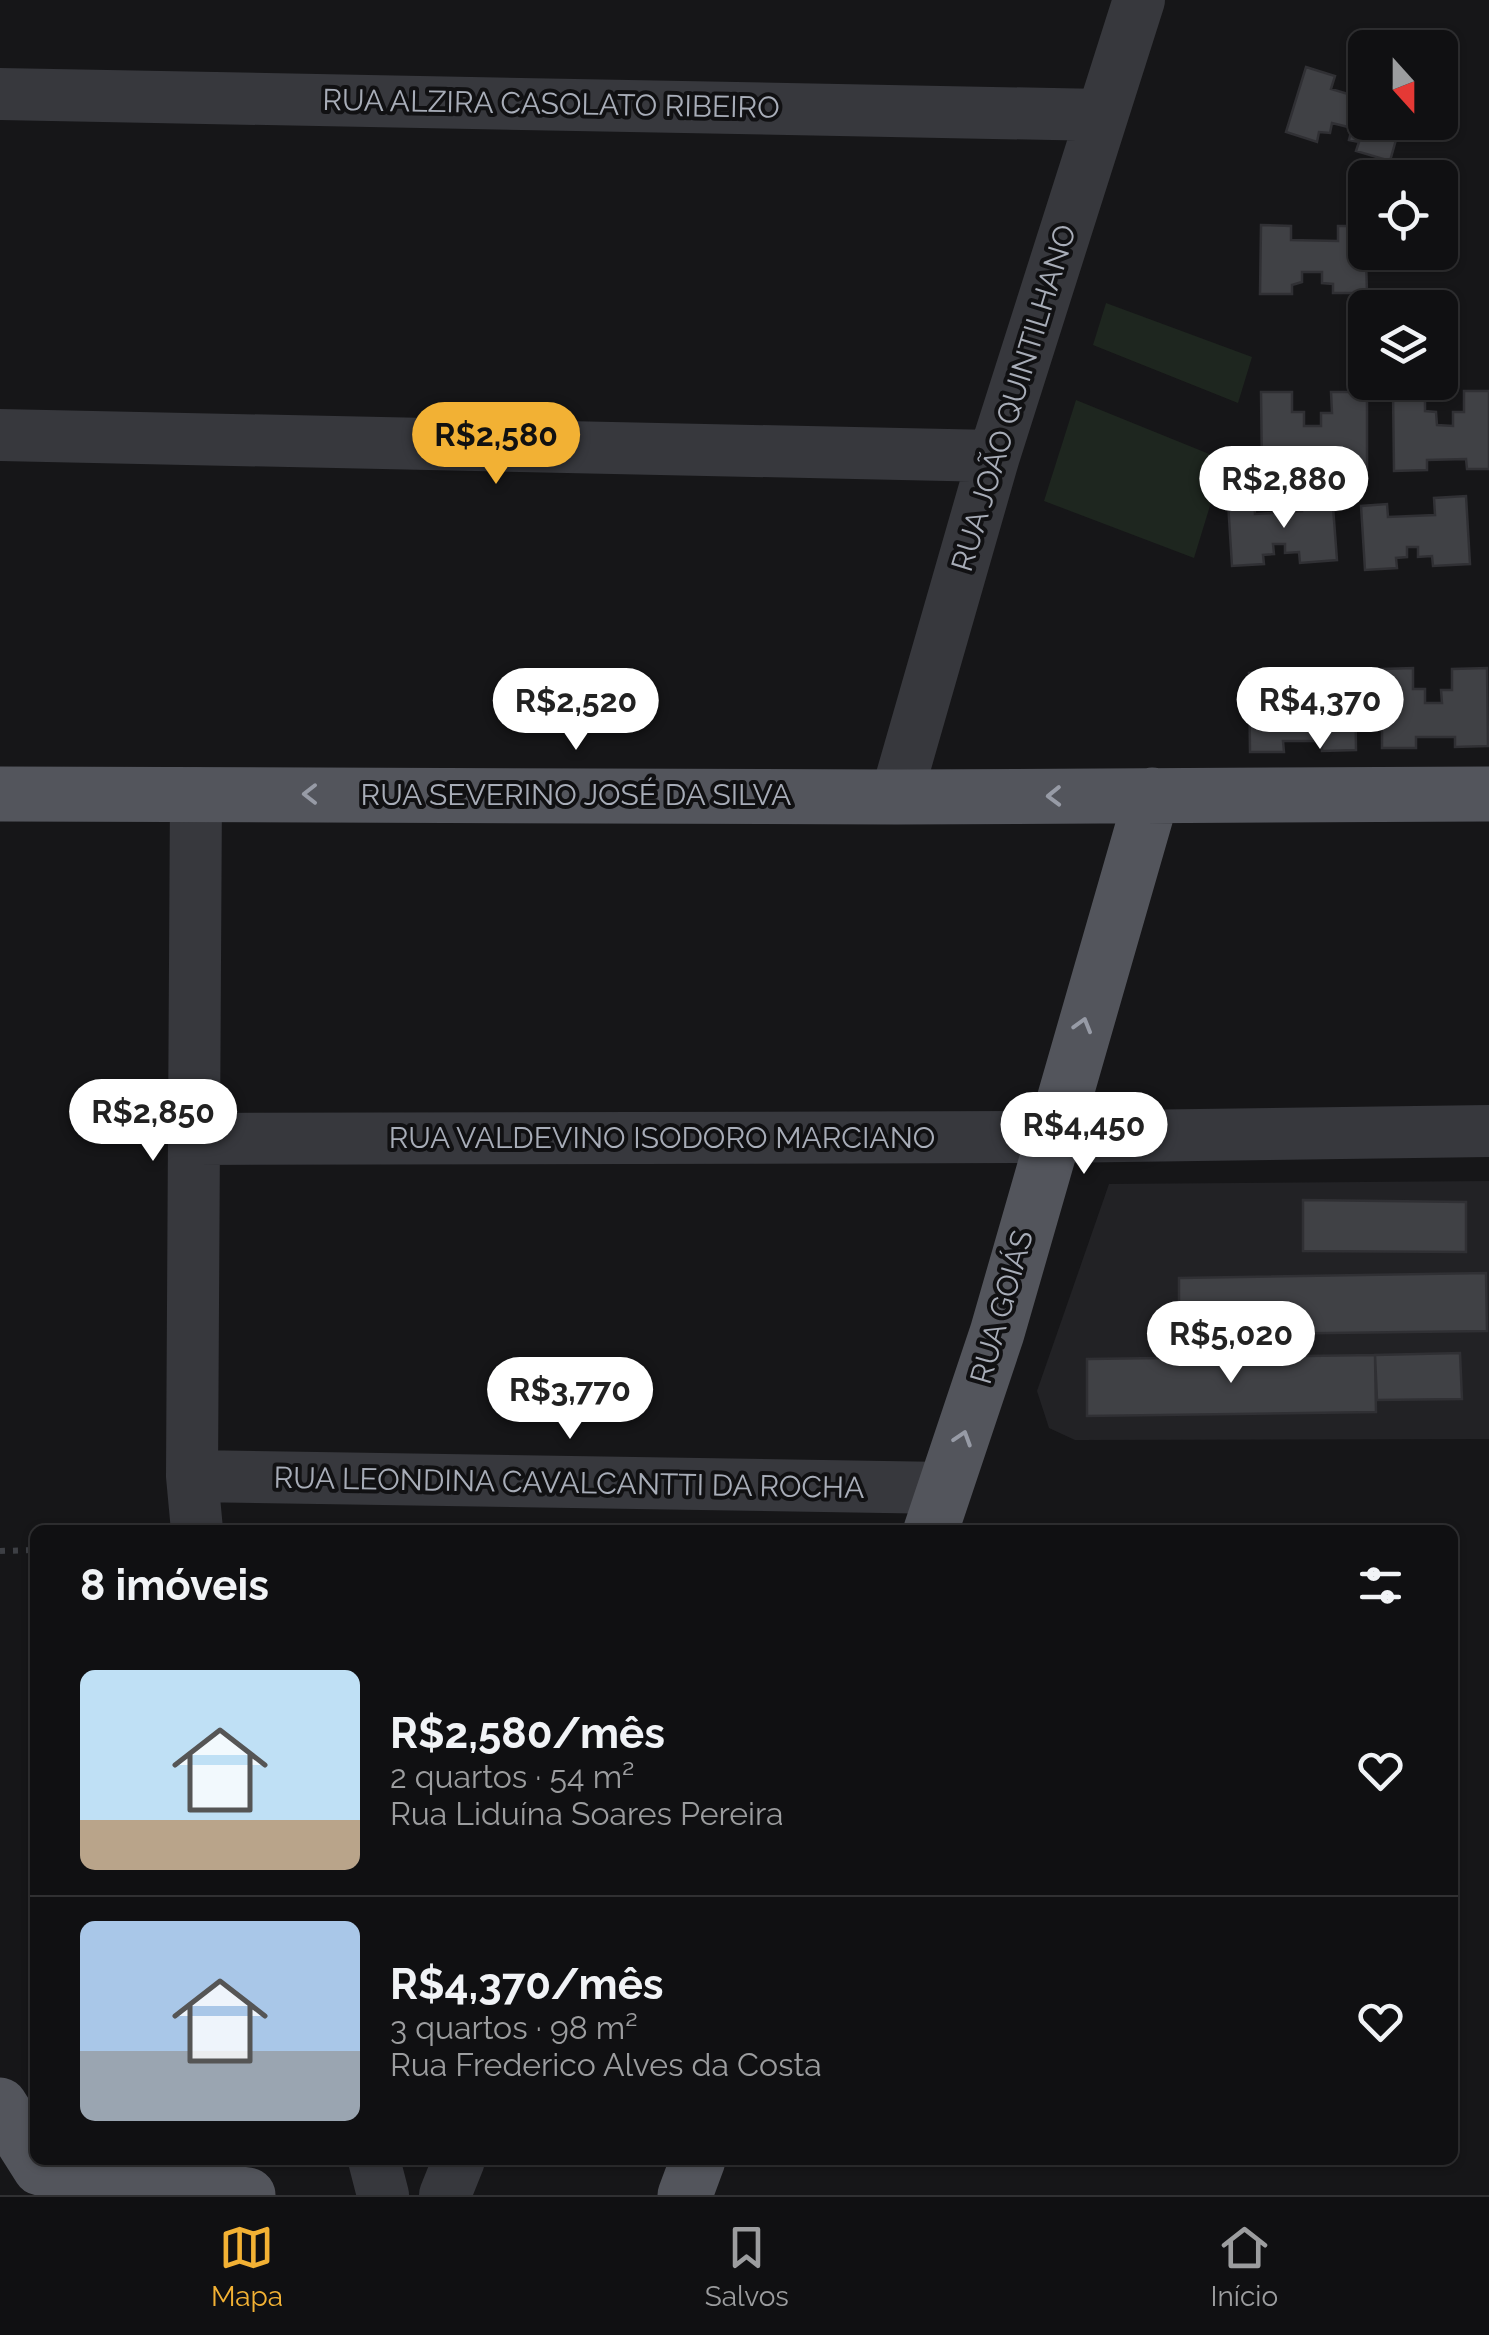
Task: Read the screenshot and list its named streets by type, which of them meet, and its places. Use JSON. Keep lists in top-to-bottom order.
{
  "streets": {
    "main road": ["RUA SEVERINO JOSÉ DA SILVA", "RUA GOIÁS"],
    "street": [
      "RUA ALZIRA CASOLATO RIBEIRO",
      "RUA JOÃO QUINTILHANO",
      "RUA VALDEVINO ISODORO MARCIANO",
      "RUA LEONDINA CAVALCANTTI DA ROCHA"
    ]
  },
  "crossings": [
    ["RUA ALZIRA CASOLATO RIBEIRO", "RUA JOÃO QUINTILHANO"],
    ["RUA JOÃO QUINTILHANO", "RUA SEVERINO JOSÉ DA SILVA"],
    ["RUA SEVERINO JOSÉ DA SILVA", "RUA GOIÁS"],
    ["RUA VALDEVINO ISODORO MARCIANO", "RUA GOIÁS"],
    ["RUA GOIÁS", "RUA LEONDINA CAVALCANTTI DA ROCHA"]
  ],
  "one_way": ["RUA SEVERINO JOSÉ DA SILVA", "RUA GOIÁS"],
  "north": "bottom",
  "page": {
    "price": [
      "R$2,580",
      "R$2,880",
      "R$4,370",
      "R$2,520",
      "R$2,850",
      "R$4,450",
      "R$5,020",
      "R$3,770"
    ],
    "heading": "8 imóveis",
    "list": [
      {
        "name": "R$2,580/mês",
        "note": "2 quartos · 54 m² · Rua Liduína Soares Pereira"
      },
      {
        "name": "R$4,370/mês",
        "note": "3 quartos · 98 m² · Rua Frederico Alves da Costa"
      }
    ],
    "tabs": ["Mapa", "Salvos", "Início"]
  }
}
